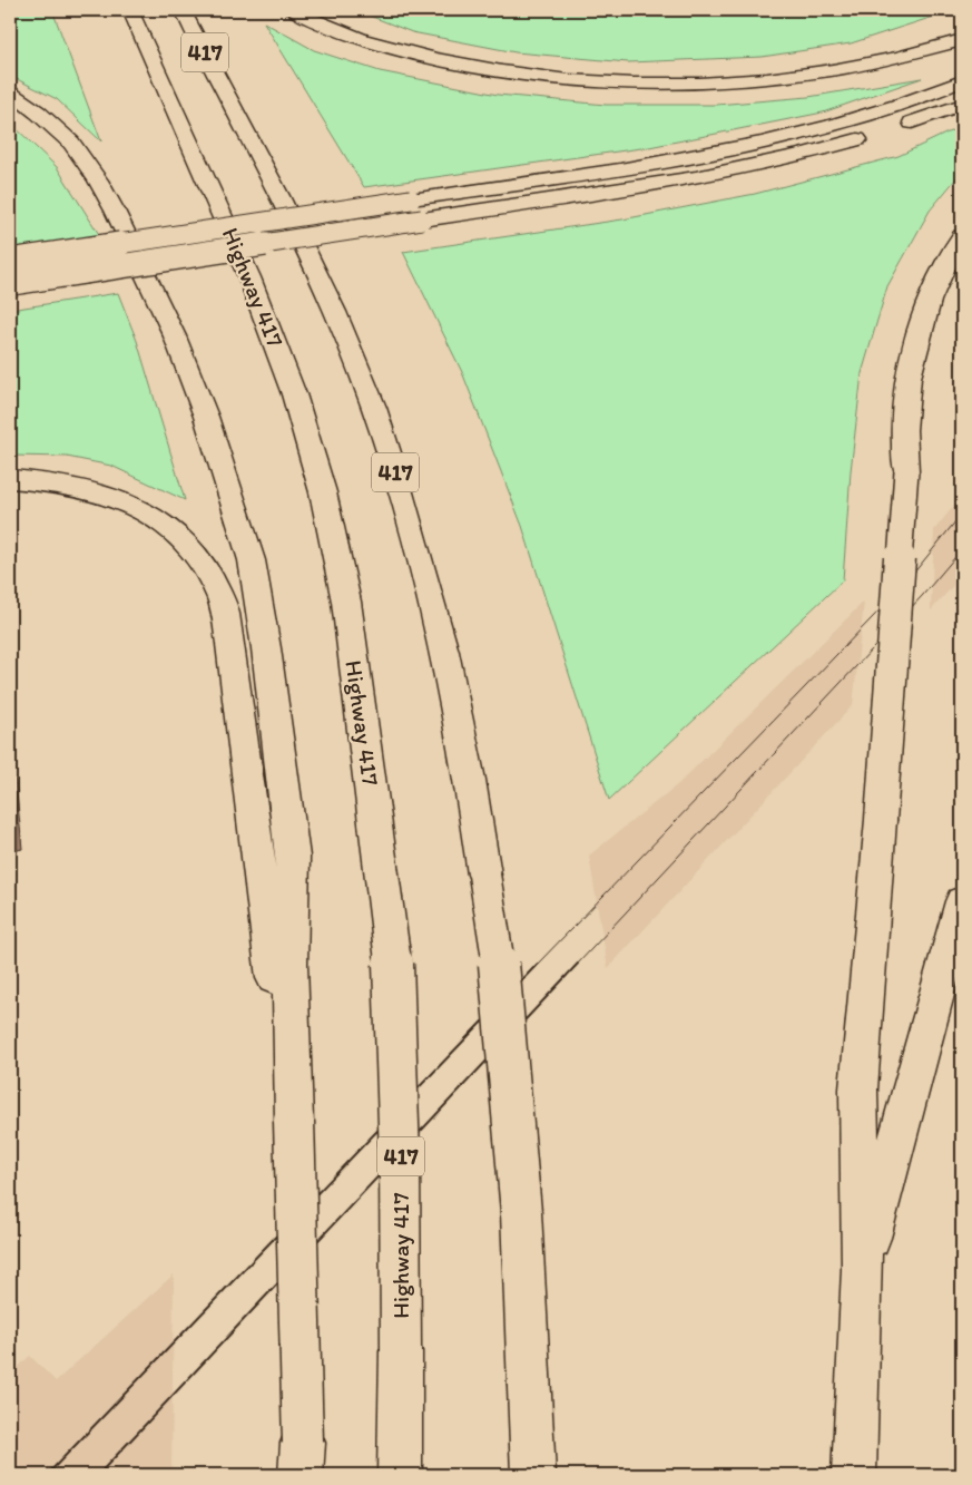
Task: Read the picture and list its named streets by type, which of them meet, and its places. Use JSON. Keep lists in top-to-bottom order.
{
  "streets": {
    "highway": ["417", "Highway 417"]
  }
}
